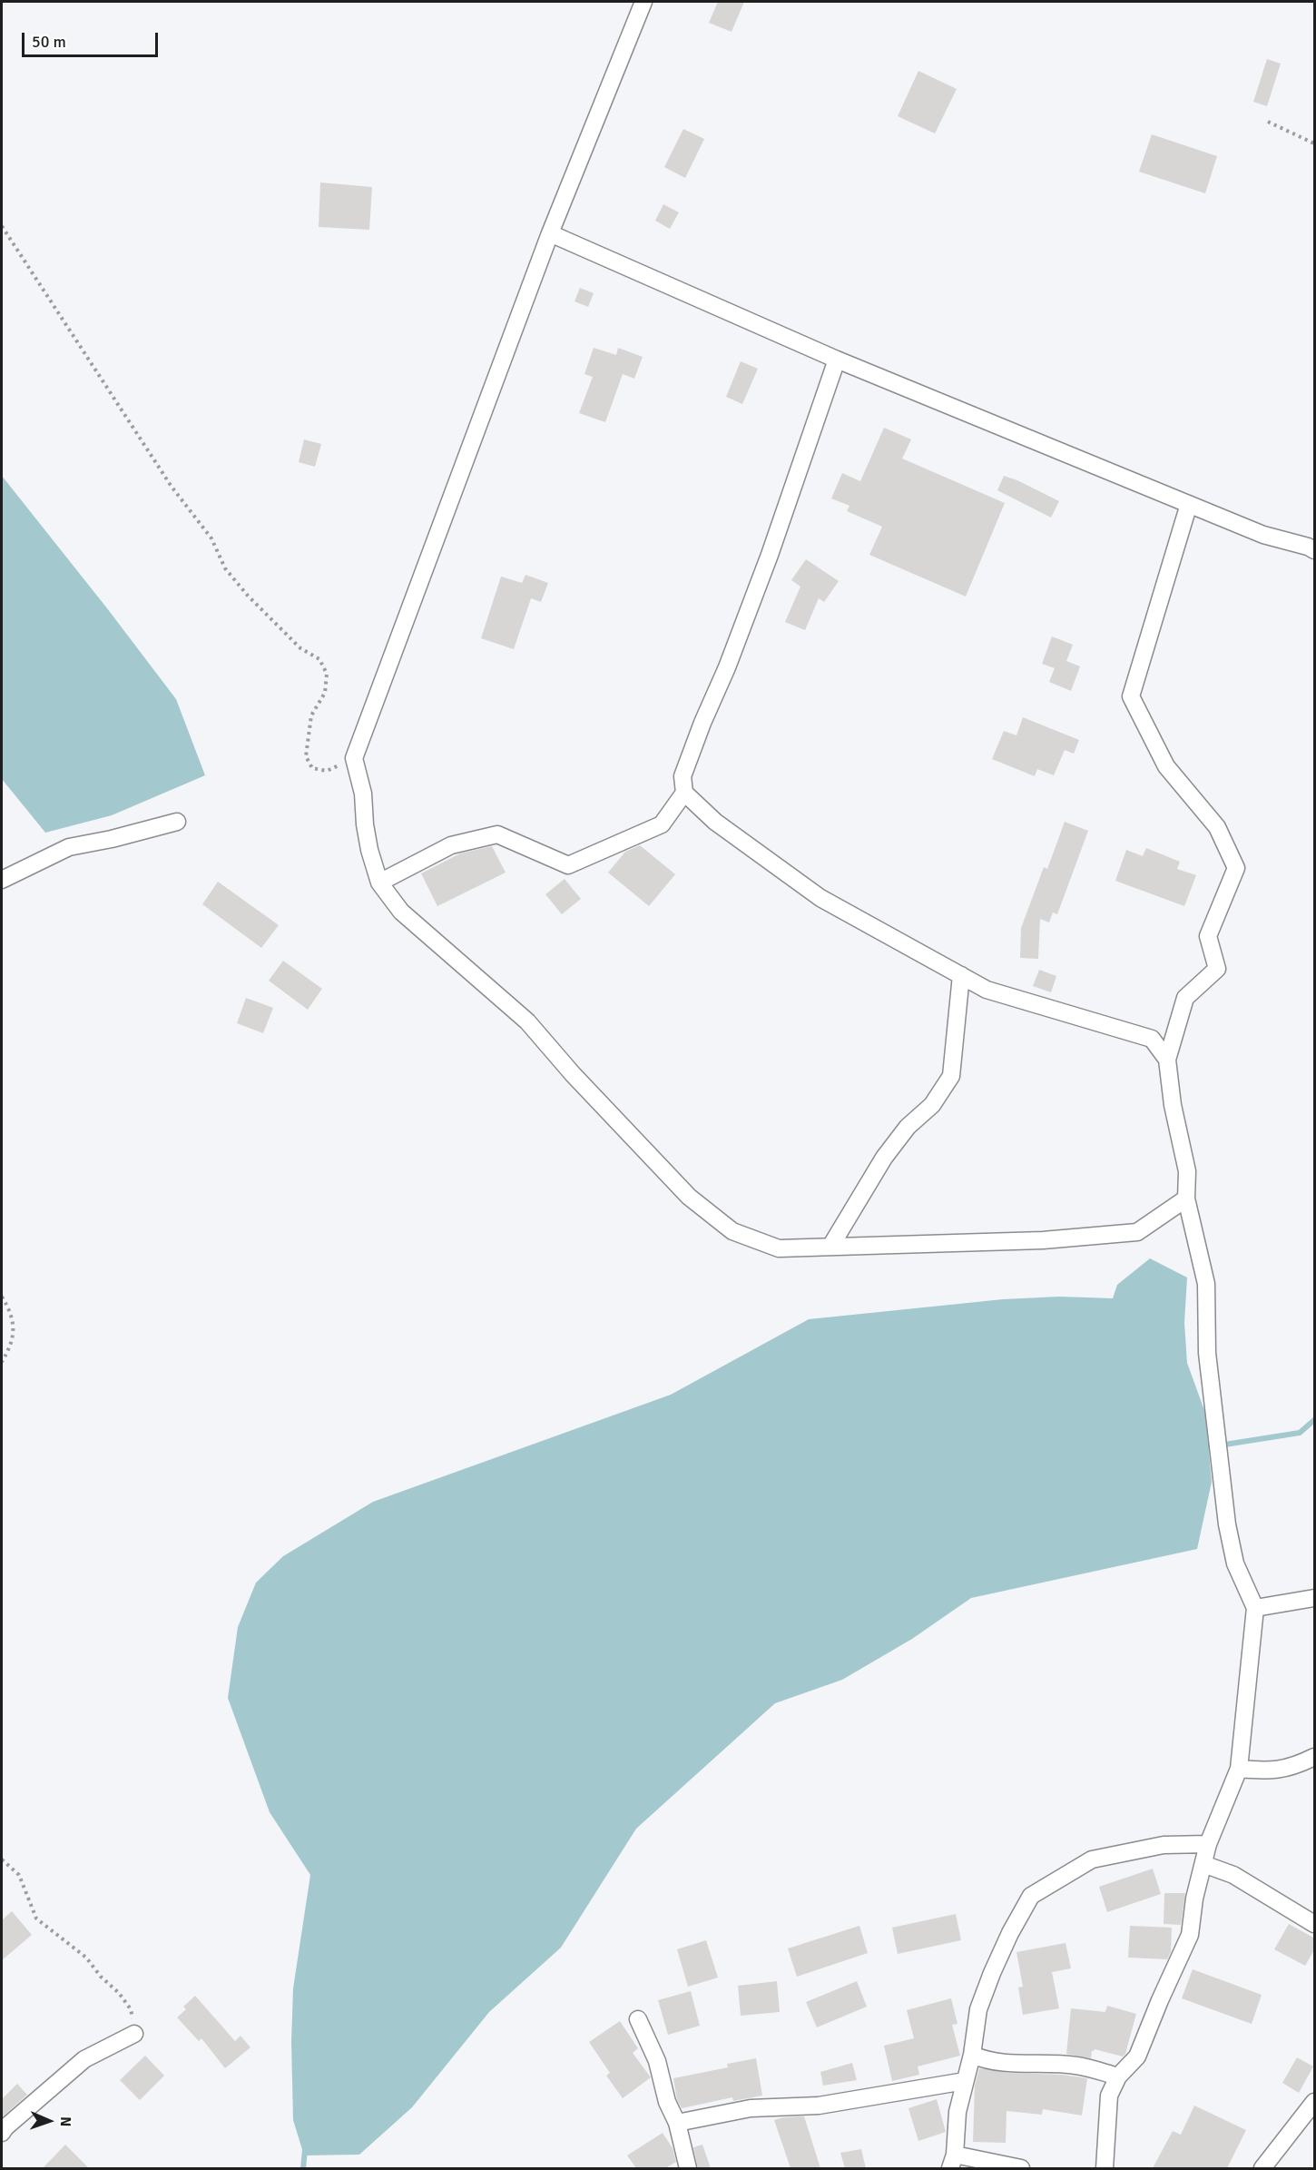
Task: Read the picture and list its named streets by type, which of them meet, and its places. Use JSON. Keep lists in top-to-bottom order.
{
  "scale_bar": "50 m",
  "north": "right"
}
